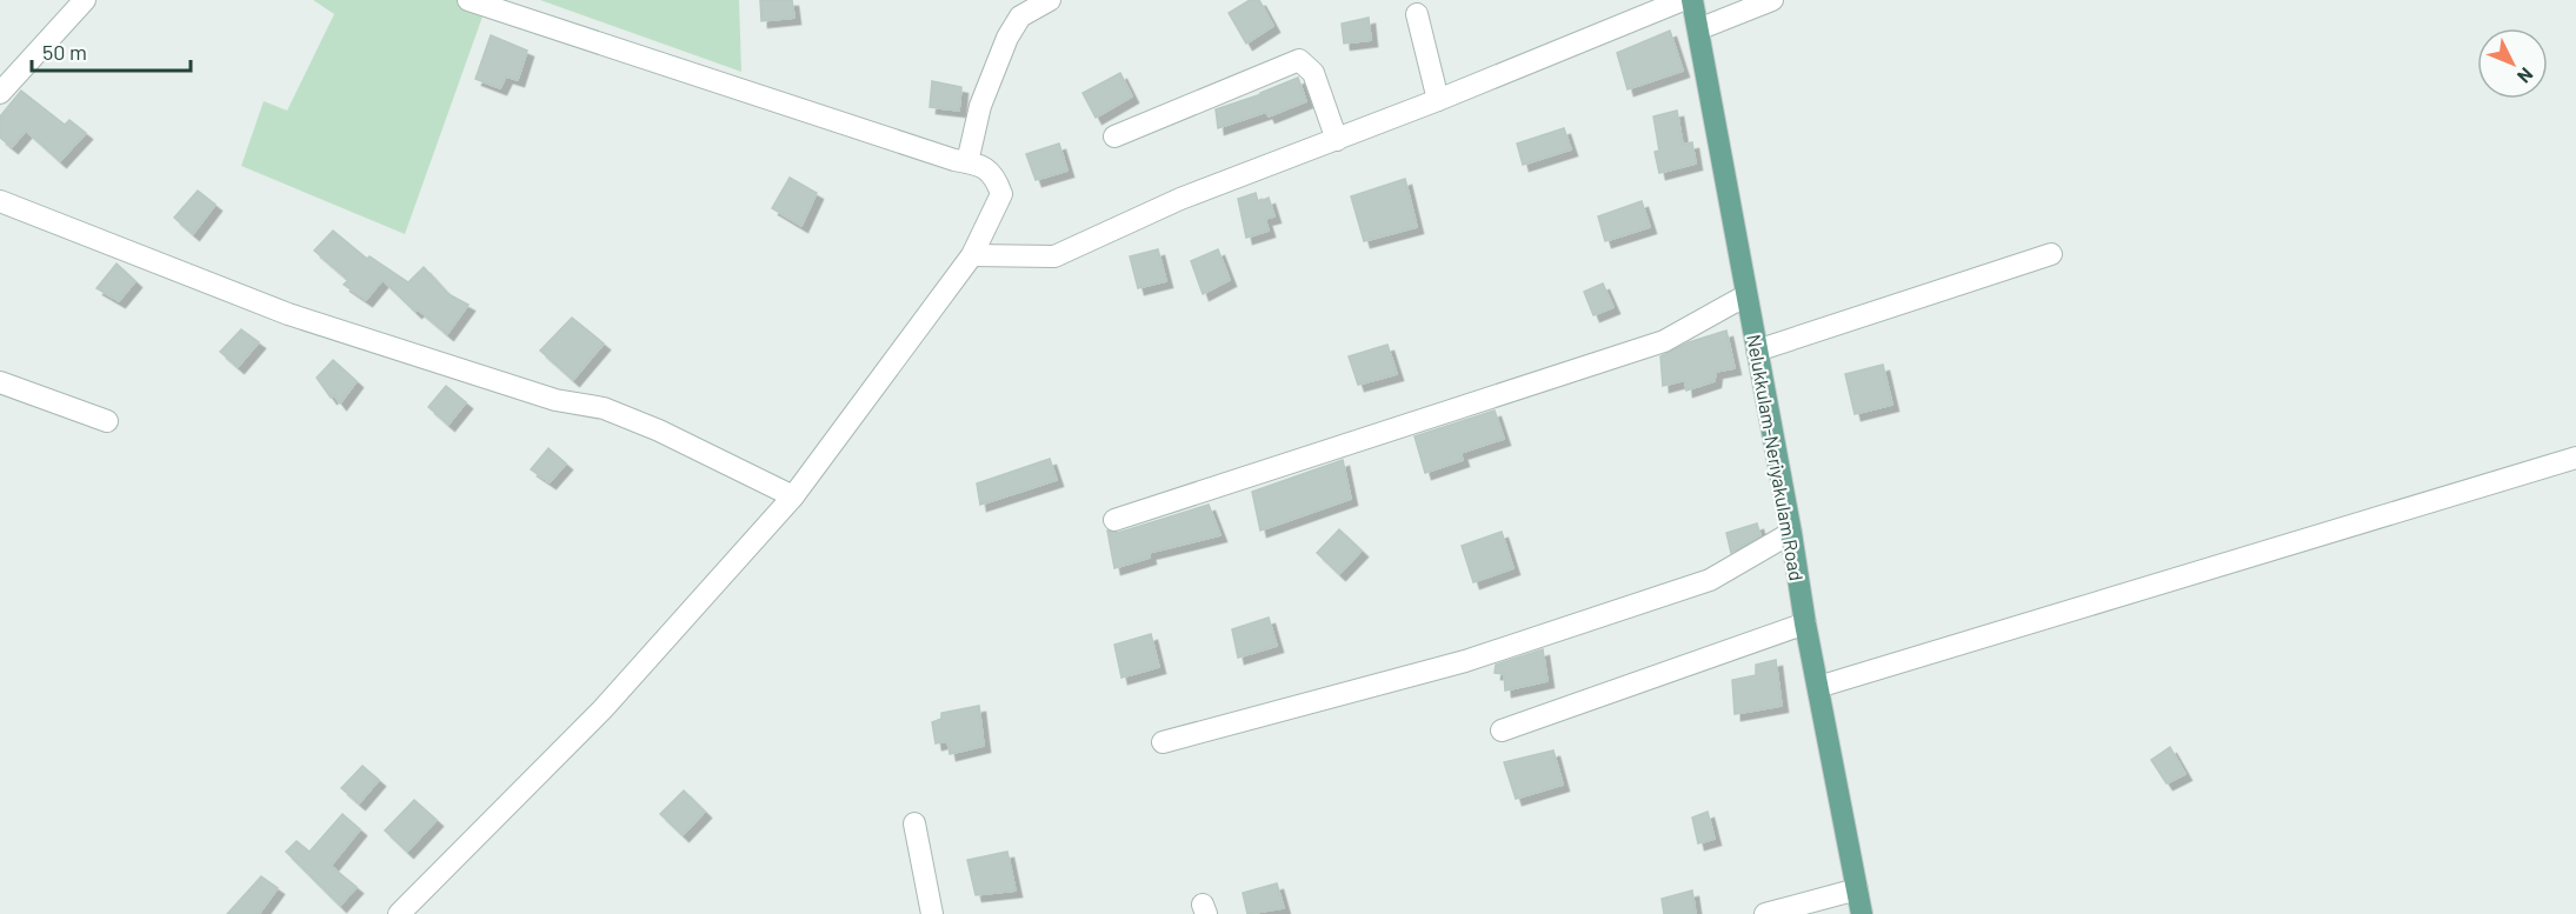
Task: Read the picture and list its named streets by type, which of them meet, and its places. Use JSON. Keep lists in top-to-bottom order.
{
  "streets": {
    "main road": ["Nelukkulam-Neriyakulam Road"]
  },
  "scale_bar": "50 m",
  "north": "bottom right"
}
